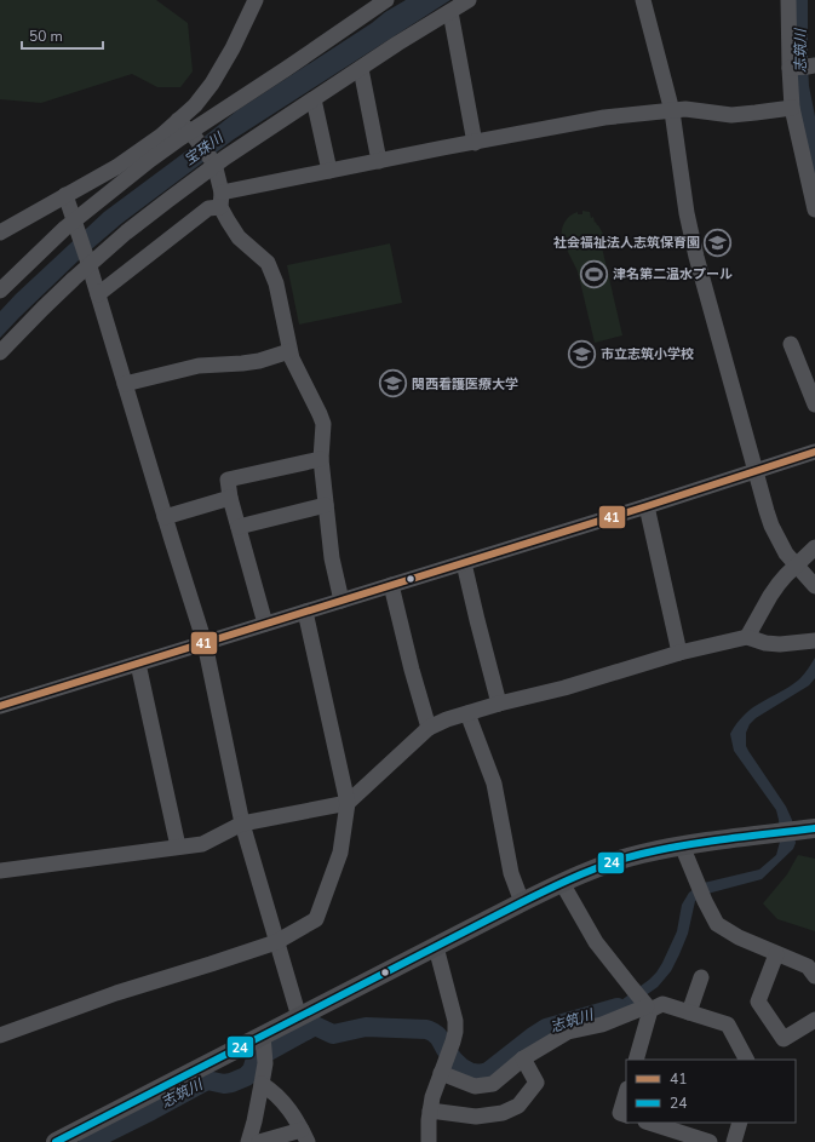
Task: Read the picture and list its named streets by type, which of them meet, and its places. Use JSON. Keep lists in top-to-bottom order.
{
  "water": ["志筑川", "宝珠川"],
  "places": {
    "school or university": ["社会福祉法人志筑保育園", "市立志筑小学校", "関西看護医療大学"],
    "sports": ["津名第二温水プール"]
  },
  "lines": ["transit line 41", "transit line 24"],
  "legend": ["41", "24"],
  "scale_bar": "50 m"
}
